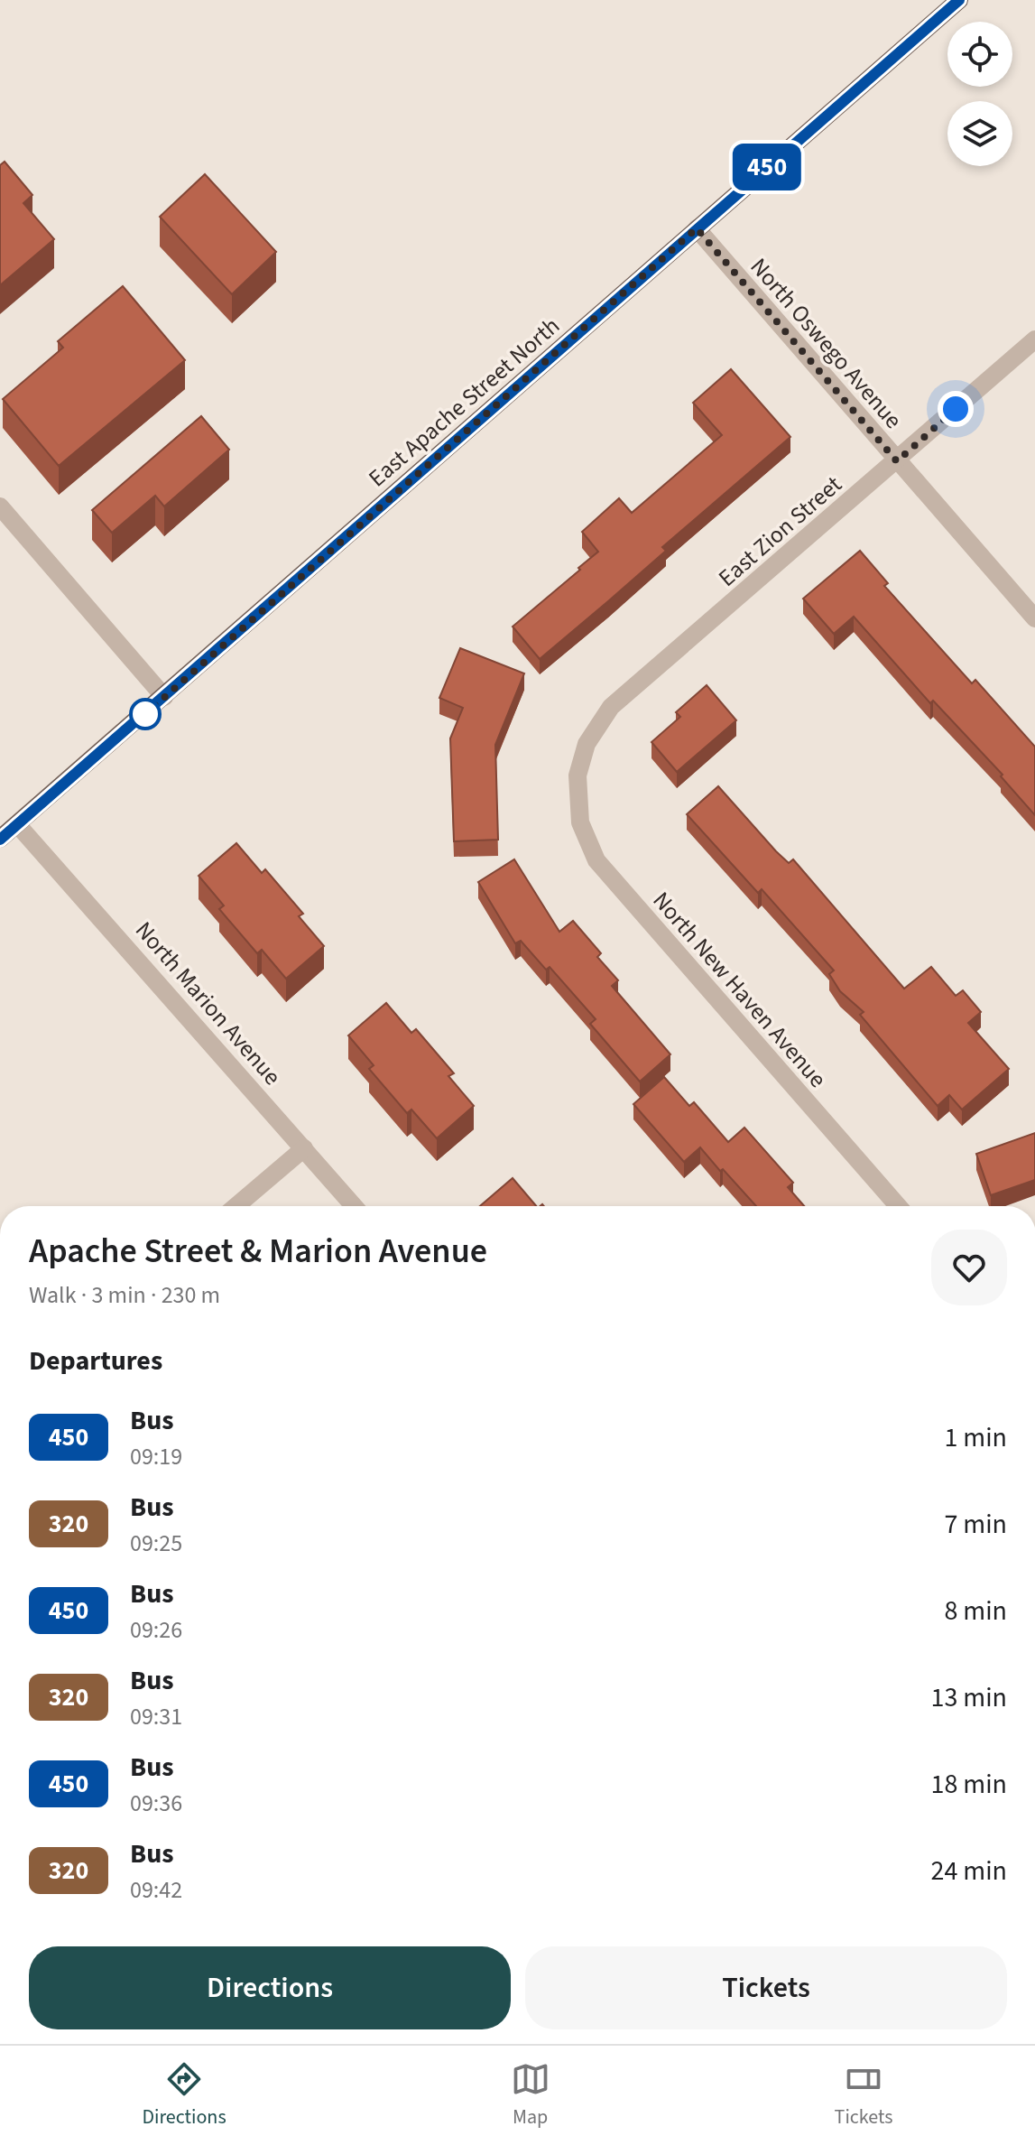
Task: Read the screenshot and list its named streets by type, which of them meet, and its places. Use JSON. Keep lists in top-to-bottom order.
{
  "streets": {
    "main road": ["East Apache Street North"],
    "street": [
      "North Oswego Avenue",
      "East Zion Street",
      "North New Haven Avenue",
      "North Marion Avenue"
    ]
  },
  "crossings": [
    ["North Oswego Avenue", "East Apache Street North"],
    ["North Oswego Avenue", "East Zion Street"],
    ["East Apache Street North", "North Marion Avenue"],
    ["East Zion Street", "North New Haven Avenue"]
  ],
  "lines": ["bus line 450"],
  "page": {
    "on_map": "450",
    "heading": [
      ["Apache Street & Marion Avenue", "Walk · 3 min · 230 m"],
      "Departures"
    ],
    "list": [
      {
        "mark": "450",
        "name": "Bus",
        "note": "09:19",
        "value": "1 min"
      },
      {
        "mark": "320",
        "name": "Bus",
        "note": "09:25",
        "value": "7 min"
      },
      {
        "mark": "450",
        "name": "Bus",
        "note": "09:26",
        "value": "8 min"
      },
      {
        "mark": "320",
        "name": "Bus",
        "note": "09:31",
        "value": "13 min"
      },
      {
        "mark": "450",
        "name": "Bus",
        "note": "09:36",
        "value": "18 min"
      },
      {
        "mark": "320",
        "name": "Bus",
        "note": "09:42",
        "value": "24 min"
      }
    ],
    "buttons": ["Directions", "Tickets"],
    "tabs": ["Directions", "Map", "Tickets"]
  }
}
